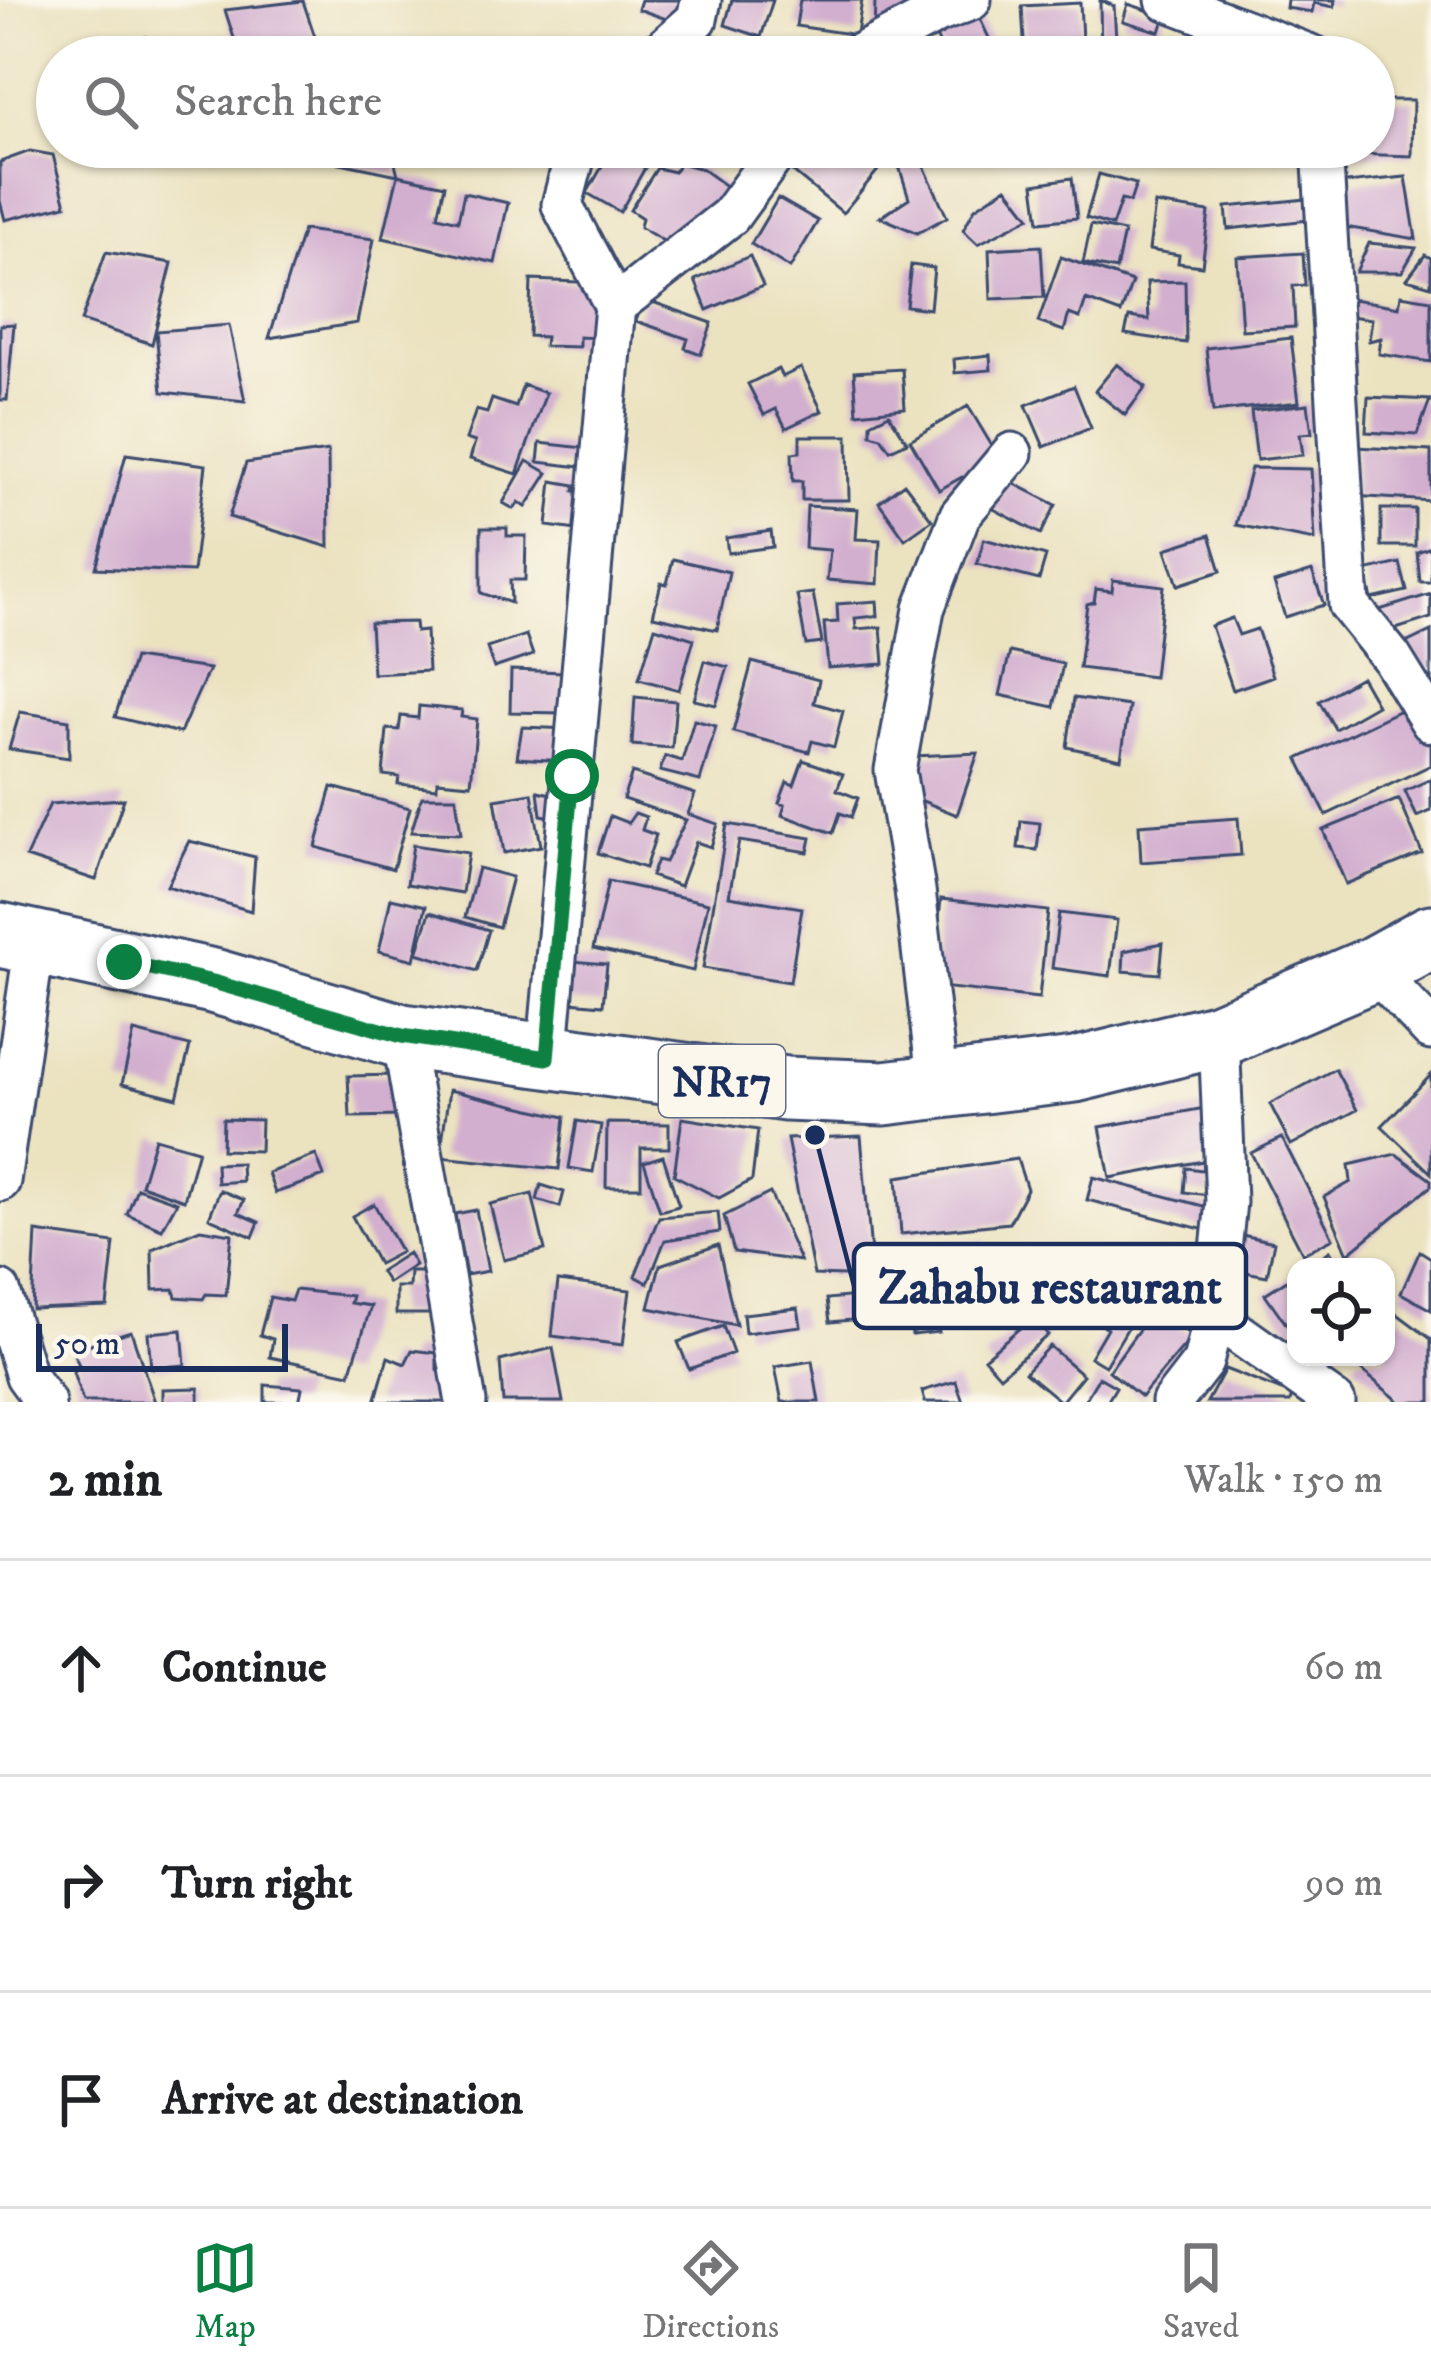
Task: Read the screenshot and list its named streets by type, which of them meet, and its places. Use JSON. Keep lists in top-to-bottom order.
{
  "streets": {
    "main road": ["NR17"]
  },
  "places": ["Zahabu restaurant"],
  "scale_bar": "50 m",
  "page": {
    "search": "Search here",
    "scale": "50 m",
    "heading": ["2 min", "Walk · 150 m"],
    "list": [
      ["Continue", "60 m"],
      ["Turn right", "90 m"],
      "Arrive at destination"
    ],
    "nav": ["Map", "Directions", "Saved"]
  }
}
